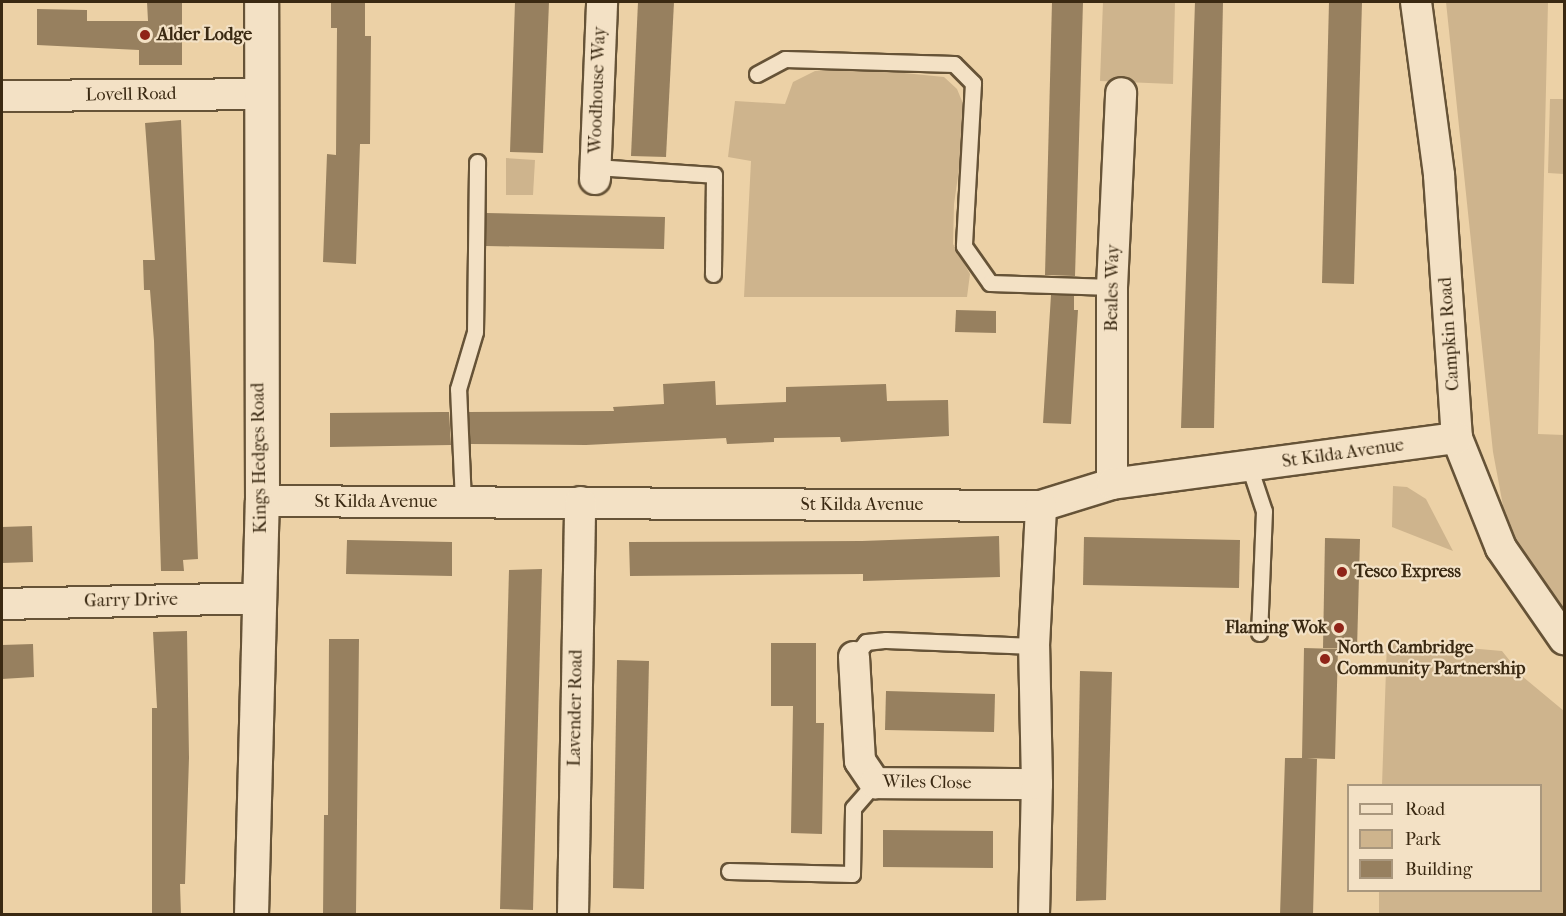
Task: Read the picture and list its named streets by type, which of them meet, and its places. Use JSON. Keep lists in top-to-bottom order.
{
  "streets": {
    "street": [
      "Woodhouse Way",
      "Lovell Road",
      "Beales Way",
      "Campkin Road",
      "St Kilda Avenue",
      "Kings Hedges Road",
      "Garry Drive",
      "Lavender Road",
      "Wiles Close"
    ]
  },
  "crossings": [
    ["Lovell Road", "Kings Hedges Road"],
    ["Beales Way", "St Kilda Avenue"],
    ["Campkin Road", "St Kilda Avenue"],
    ["St Kilda Avenue", "Kings Hedges Road"],
    ["St Kilda Avenue", "Lavender Road"],
    ["Kings Hedges Road", "Garry Drive"]
  ],
  "places": [
    "Alder Lodge",
    "Tesco Express",
    "Flaming Wok",
    "North Cambridge Community Partnership"
  ],
  "legend": ["Road", "Park", "Building"]
}
